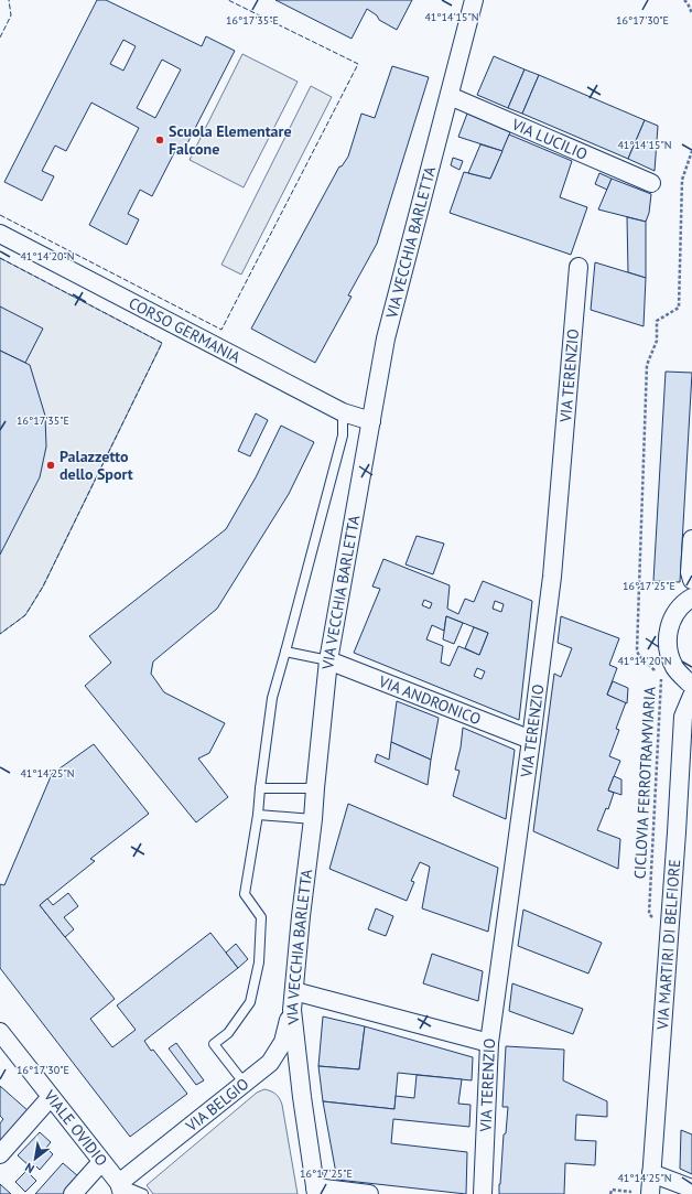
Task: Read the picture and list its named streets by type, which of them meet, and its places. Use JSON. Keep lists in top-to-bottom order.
{
  "streets": {
    "street": [
      "VIA LUCILIO",
      "VIA VECCHIA BARLETTA",
      "CORSO GERMANIA",
      "VIA TERENZIO",
      "VIA ANDRONICO",
      "VIA MARTIRI DI BELFIORE",
      "VIA BELGIO",
      "VIALE OVIDIO"
    ],
    "path": ["CICLOVIA FERROTRAMVIARIA"]
  },
  "crossings": [
    ["VIA LUCILIO", "VIA VECCHIA BARLETTA"],
    ["VIA VECCHIA BARLETTA", "CORSO GERMANIA"],
    ["VIA VECCHIA BARLETTA", "VIA ANDRONICO"],
    ["VIA VECCHIA BARLETTA", "VIA BELGIO"],
    ["VIA TERENZIO", "VIA ANDRONICO"],
    ["VIA BELGIO", "VIALE OVIDIO"]
  ],
  "places": ["Scuola Elementare Falcone", "Palazzetto dello Sport"],
  "north": "bottom left",
  "coordinates": [
    "41°14'15\"N",
    "16°17'30\"E",
    "16°17'35\"E",
    "41°14'20\"N",
    "16°17'25\"E",
    "41°14'25\"N"
  ]
}
